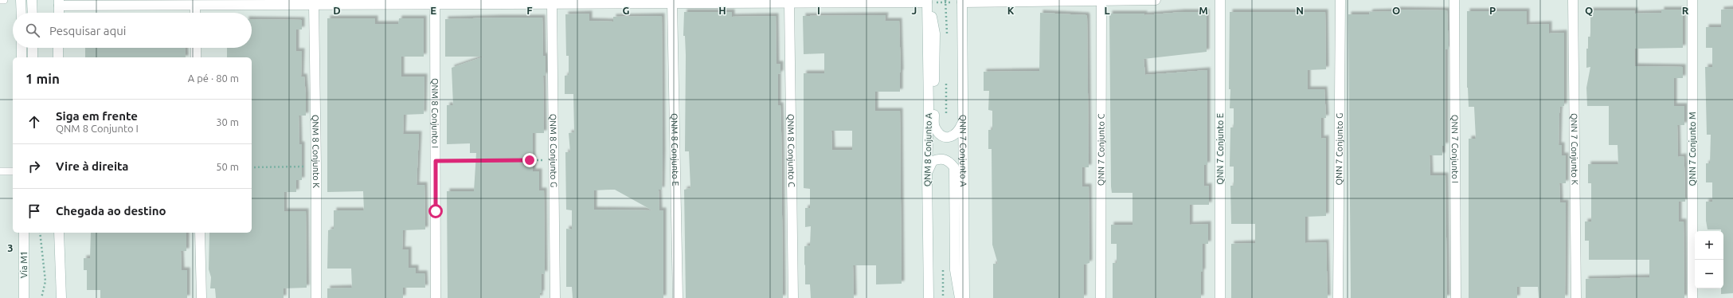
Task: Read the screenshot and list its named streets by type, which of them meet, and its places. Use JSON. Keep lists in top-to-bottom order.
{
  "streets": {
    "street": [
      "QNM 8 Conjunto I",
      "QNN 7 Conjunto E",
      "QNN 7 Conjunto G",
      "QNN 7 Conjunto I",
      "QNN 7 Conjunto K",
      "QNN 7 Conjunto M",
      "QNM 8 Conjunto E",
      "QNM 8 Conjunto A",
      "QNN 7 Conjunto C",
      "QNM 8 Conjunto K",
      "QNM 8 Conjunto G",
      "QNM 8 Conjunto C",
      "QNN 7 Conjunto A",
      "Via M1"
    ]
  },
  "page": {
    "search": "Pesquisar aqui",
    "heading": ["1 min", "A pé · 80 m"],
    "list": [
      ["Siga em frente", "QNM 8 Conjunto I", "30 m"],
      ["Vire à direita", "50 m"],
      "Chegada ao destino"
    ],
    "map_buttons": ["+", "−"]
  },
  "grid": {
    "columns": [
      "D",
      "E",
      "F",
      "G",
      "H",
      "I",
      "J",
      "K",
      "L",
      "M",
      "N",
      "O",
      "P",
      "Q",
      "R"
    ],
    "rows": ["3"]
  }
}
